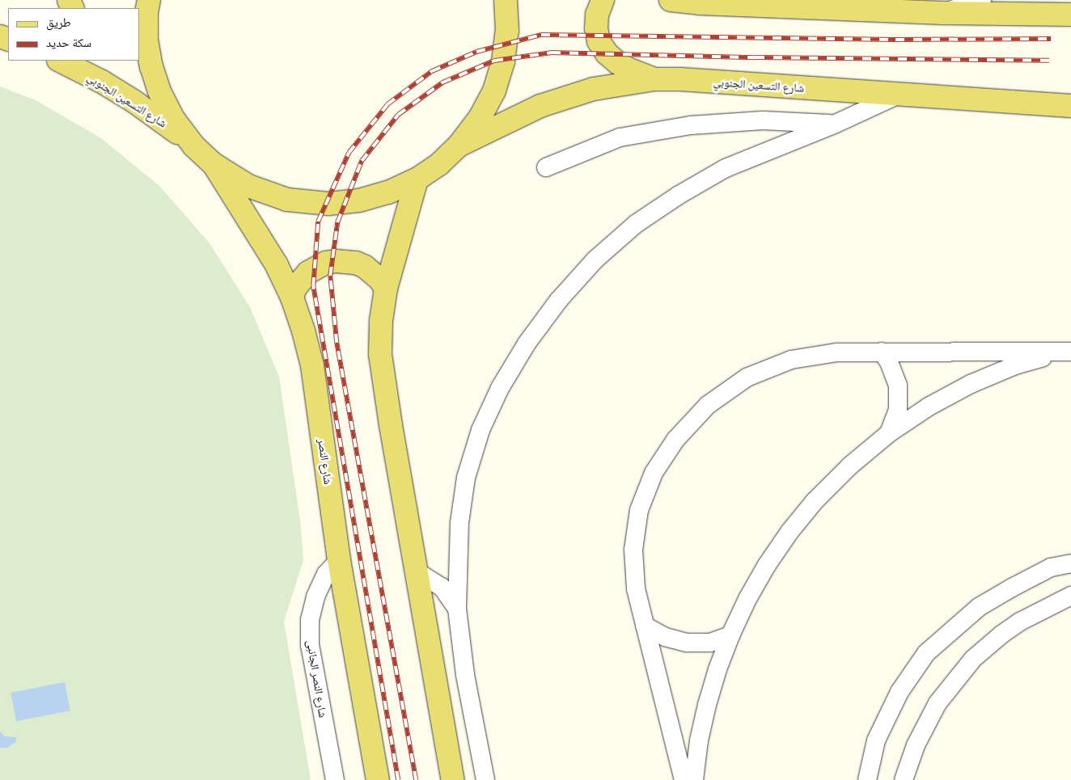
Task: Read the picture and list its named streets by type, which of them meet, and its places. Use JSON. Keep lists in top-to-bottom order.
{
  "streets": {
    "main road": ["شارع التسعين الجنوبي", "شارع النصر"],
    "street": ["شارع النصر الجانبى"]
  },
  "crossings": [
    ["شارع النصر", "شارع النصر الجانبى"]
  ],
  "legend": ["طريق", "سكة حديد"]
}
